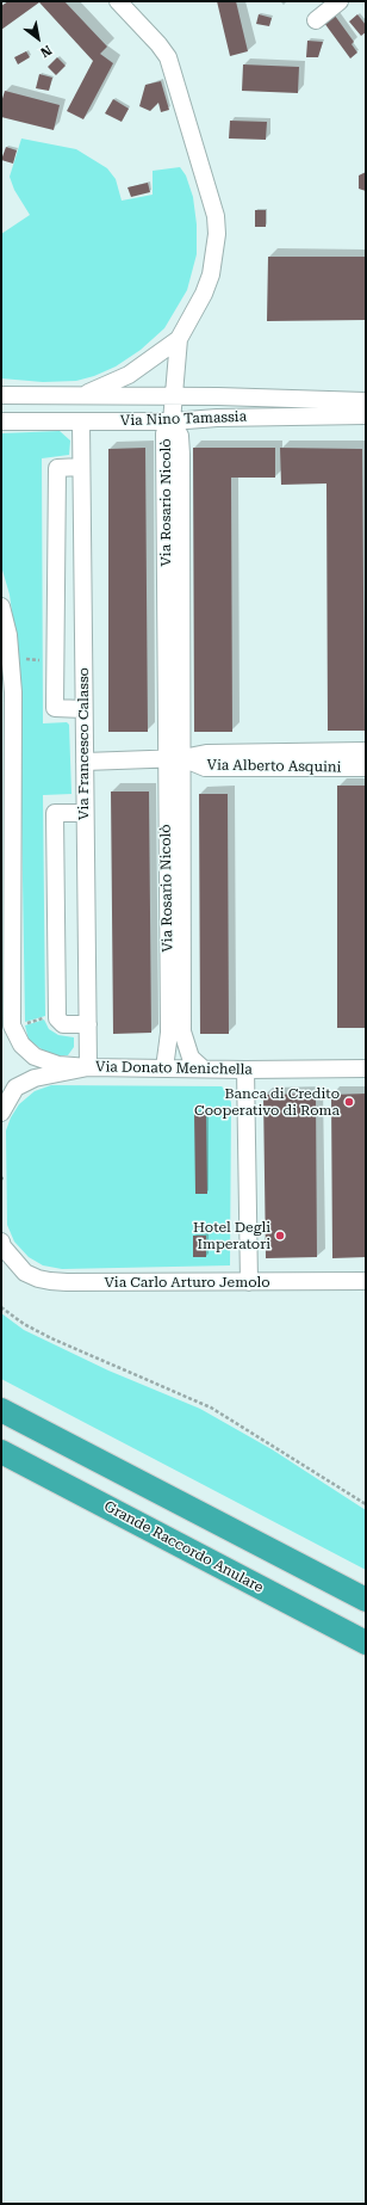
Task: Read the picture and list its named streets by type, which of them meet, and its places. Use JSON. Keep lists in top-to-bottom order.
{
  "streets": {
    "highway": ["Grande Raccordo Anulare"],
    "street": [
      "Via Nino Tamassia",
      "Via Rosario Nicolò",
      "Via Francesco Calasso",
      "Via Alberto Asquini",
      "Via Donato Menichella",
      "Via Carlo Arturo Jemolo"
    ]
  },
  "crossings": [
    ["Via Nino Tamassia", "Via Rosario Nicolò"],
    ["Via Nino Tamassia", "Via Francesco Calasso"],
    ["Via Rosario Nicolò", "Via Alberto Asquini"],
    ["Via Rosario Nicolò", "Via Donato Menichella"],
    ["Via Francesco Calasso", "Via Alberto Asquini"],
    ["Via Francesco Calasso", "Via Donato Menichella"]
  ],
  "places": ["Banca di Credito Cooperativo di Roma", "Hotel Degli Imperatori"],
  "north": "bottom right"
}
